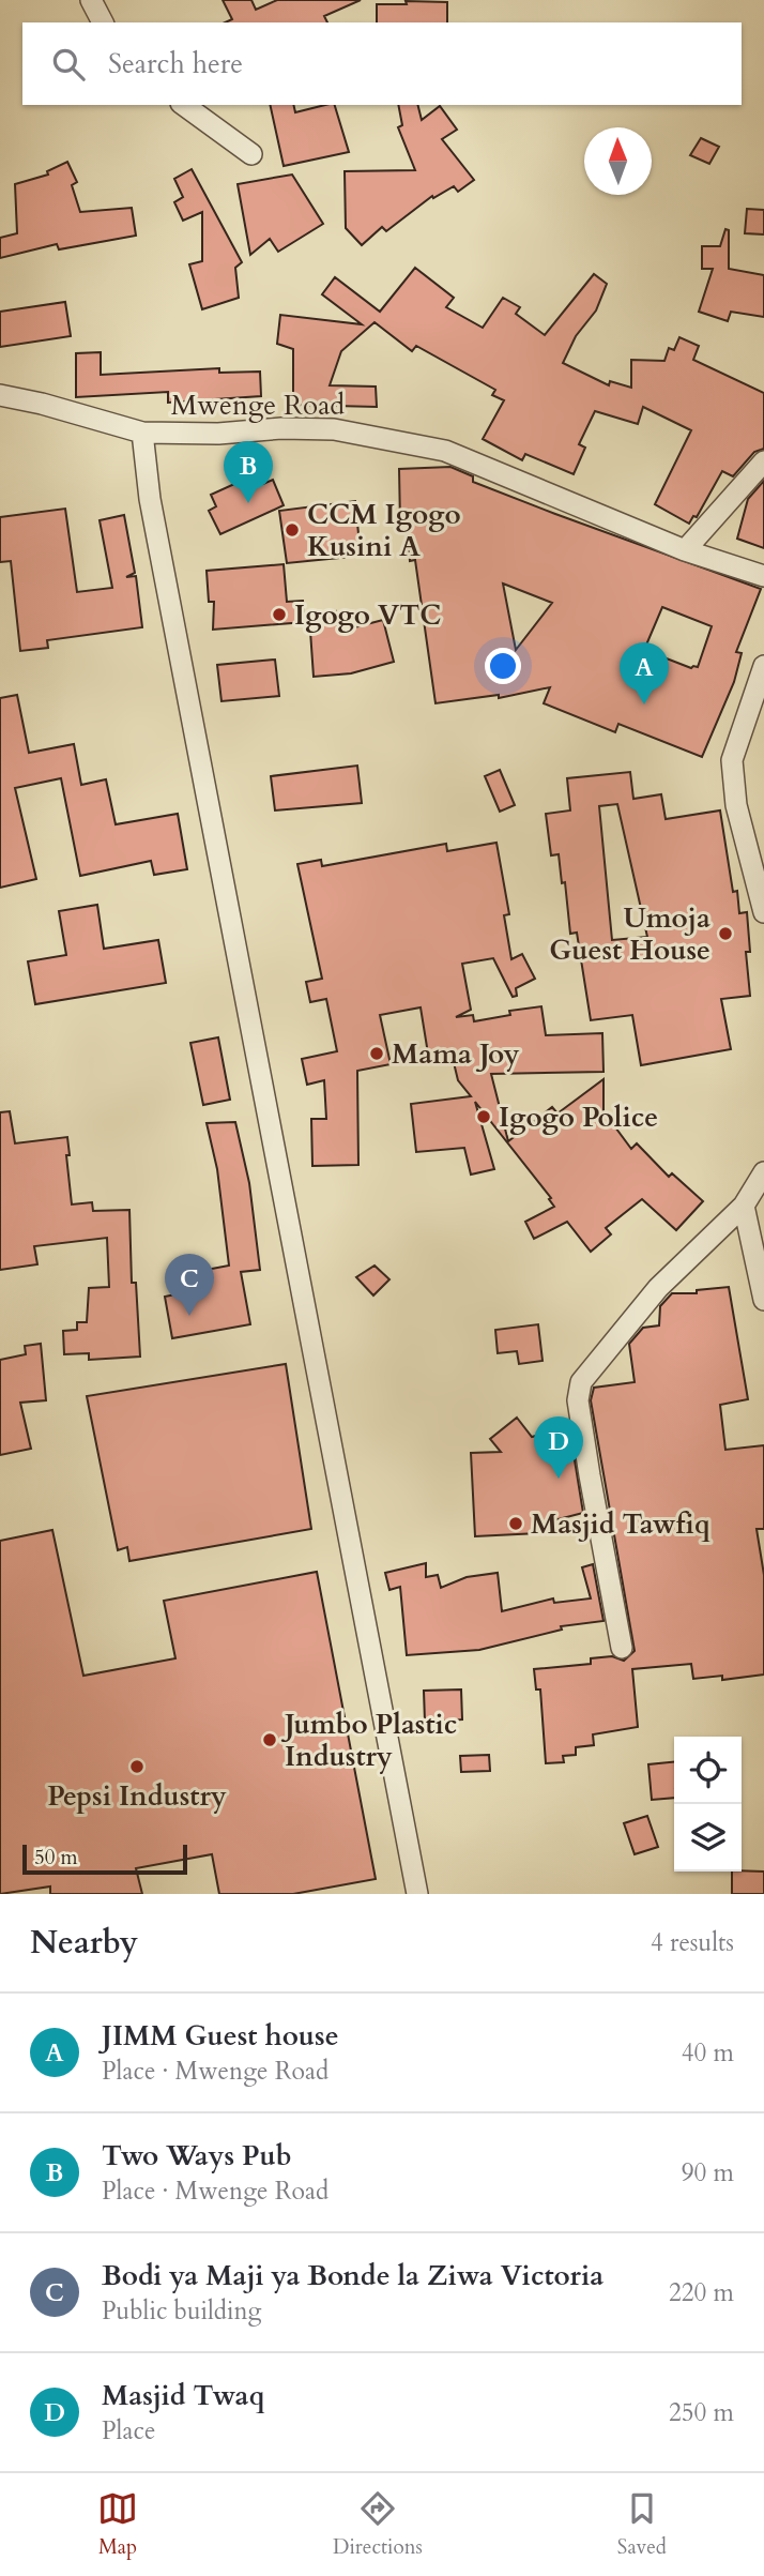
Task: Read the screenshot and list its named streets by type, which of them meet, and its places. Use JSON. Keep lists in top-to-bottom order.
{
  "streets": {
    "street": ["Mwenge Road"]
  },
  "places": [
    "CCM Igogo Kusini A",
    "Igogo VTC",
    "Umoja Guest House",
    "Mama Joy",
    "Igogo Police",
    "Masjid Tawfiq",
    "Jumbo Plastic Industry",
    "Pepsi Industry"
  ],
  "scale_bar": "50 m",
  "north": "top",
  "page": {
    "search": "Search here",
    "pins": [
      "B",
      "A",
      "C",
      "D"
    ],
    "scale": "50 m",
    "heading": ["Nearby", "4 results"],
    "list": [
      {
        "mark": "A",
        "name": "JIMM Guest house",
        "note": "Place · Mwenge Road",
        "value": "40 m"
      },
      {
        "mark": "B",
        "name": "Two Ways Pub",
        "note": "Place · Mwenge Road",
        "value": "90 m"
      },
      {
        "mark": "C",
        "name": "Bodi ya Maji ya Bonde la Ziwa Victoria",
        "note": "Public building",
        "value": "220 m"
      },
      {
        "mark": "D",
        "name": "Masjid Twaq",
        "note": "Place",
        "value": "250 m"
      }
    ],
    "nav": ["Map", "Directions", "Saved"]
  }
}
